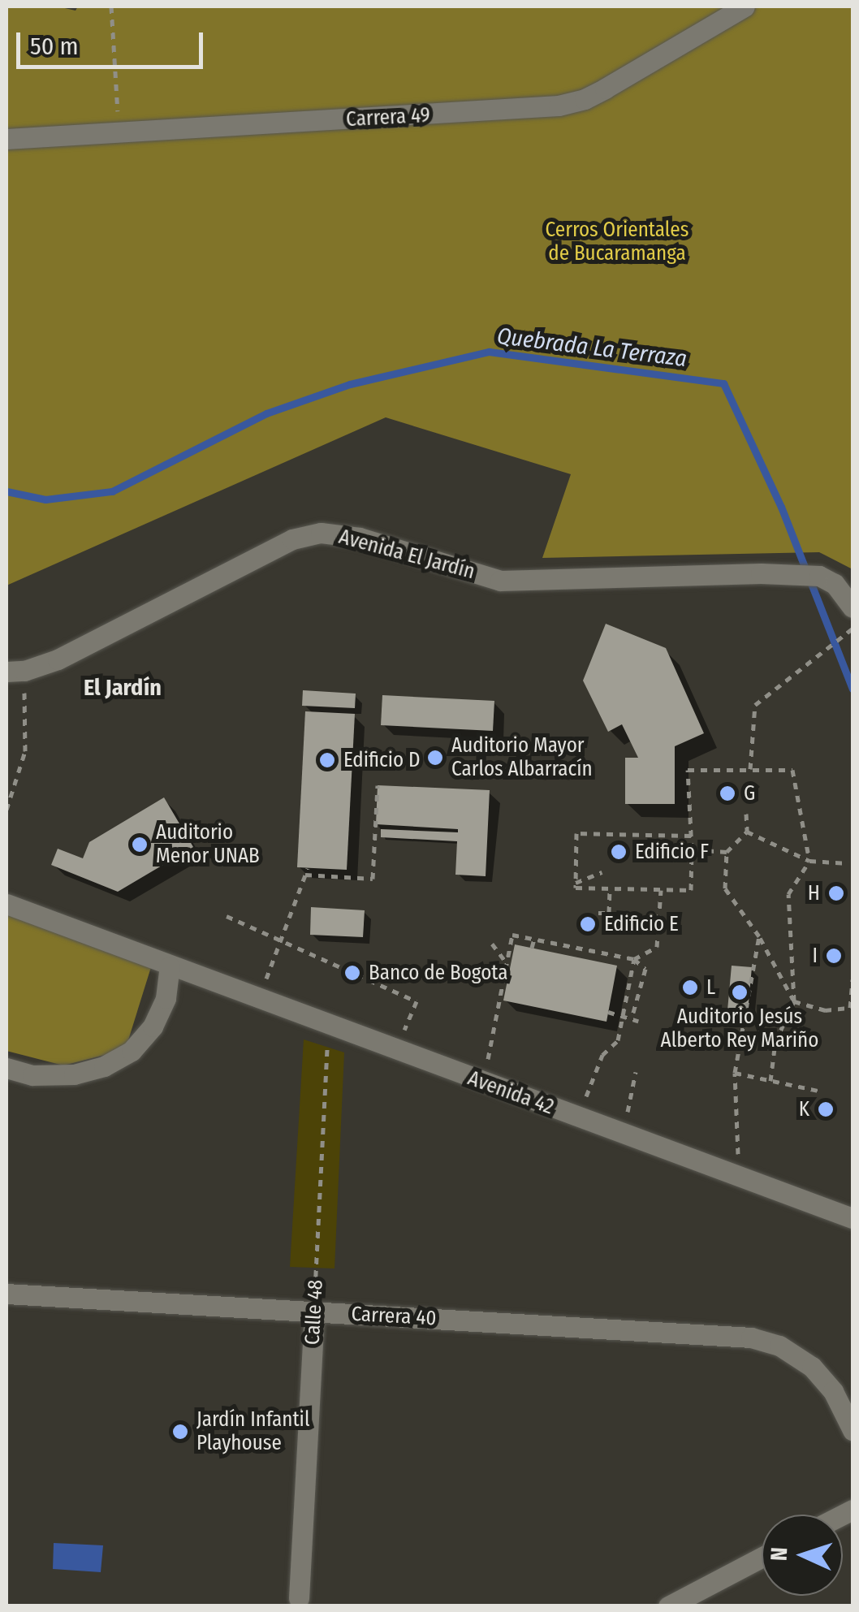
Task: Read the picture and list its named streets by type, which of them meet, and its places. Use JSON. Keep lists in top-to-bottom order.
{
  "streets": {
    "street": [
      "Carrera 49",
      "Avenida El Jardín",
      "Avenida 42",
      "Calle 48",
      "Carrera 40"
    ]
  },
  "crossings": [
    ["Avenida 42", "Calle 48"],
    ["Calle 48", "Carrera 40"]
  ],
  "districts": ["El Jardín"],
  "water": ["Quebrada La Terraza"],
  "parks": ["Cerros Orientales de Bucaramanga"],
  "places": [
    "Auditorio Mayor Carlos Albarracín",
    "Edificio D",
    "G",
    "Auditorio Menor UNAB",
    "Edificio F",
    "H",
    "Edificio E",
    "I",
    "Banco de Bogota",
    "L",
    "Auditorio Jesús Alberto Rey Mariño",
    "K",
    "Jardín Infantil Playhouse"
  ],
  "scale_bar": "50 m",
  "north": "left"
}
